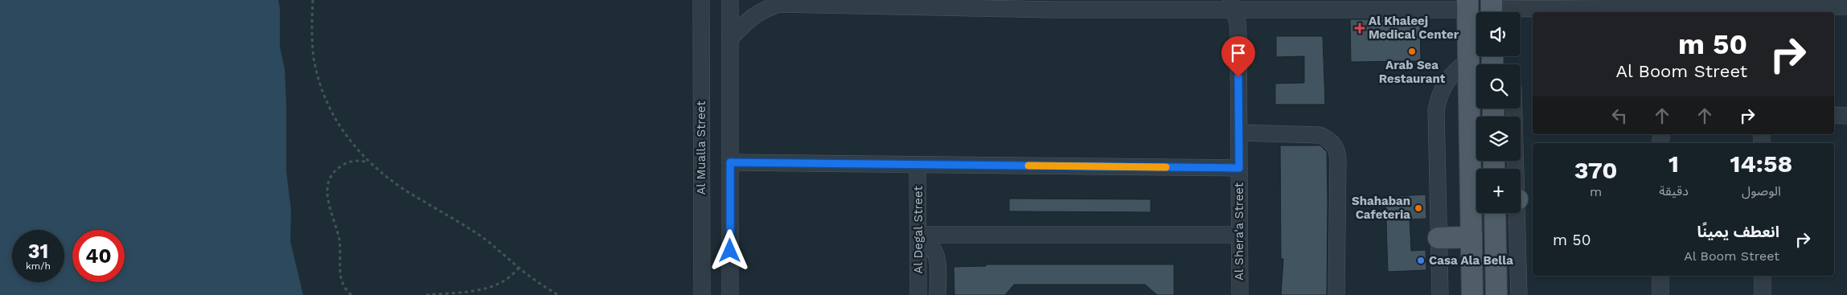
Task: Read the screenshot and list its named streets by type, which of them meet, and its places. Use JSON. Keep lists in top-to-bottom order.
{
  "streets": {
    "street": ["Al Mualla Street", "Al Degal Street", "Al Shera'a Street"]
  },
  "places": {
    "health": ["Al Khaleej Medical Center"],
    "other": ["Arab Sea Restaurant", "Shahaban Cafeteria", "Casa Ala Bella"]
  },
  "page": {
    "map_buttons": "+",
    "turn": ["50 m", "Al Boom Street"],
    "eta": [
      "14:58",
      "الوصول",
      "1",
      "دقيقة",
      "370",
      "m"
    ],
    "list": [
      {
        "name": "انعطف يمينًا",
        "note": "Al Boom Street",
        "value": "50 m"
      }
    ],
    "speed": "31 km/h",
    "limit": "40"
  }
}
